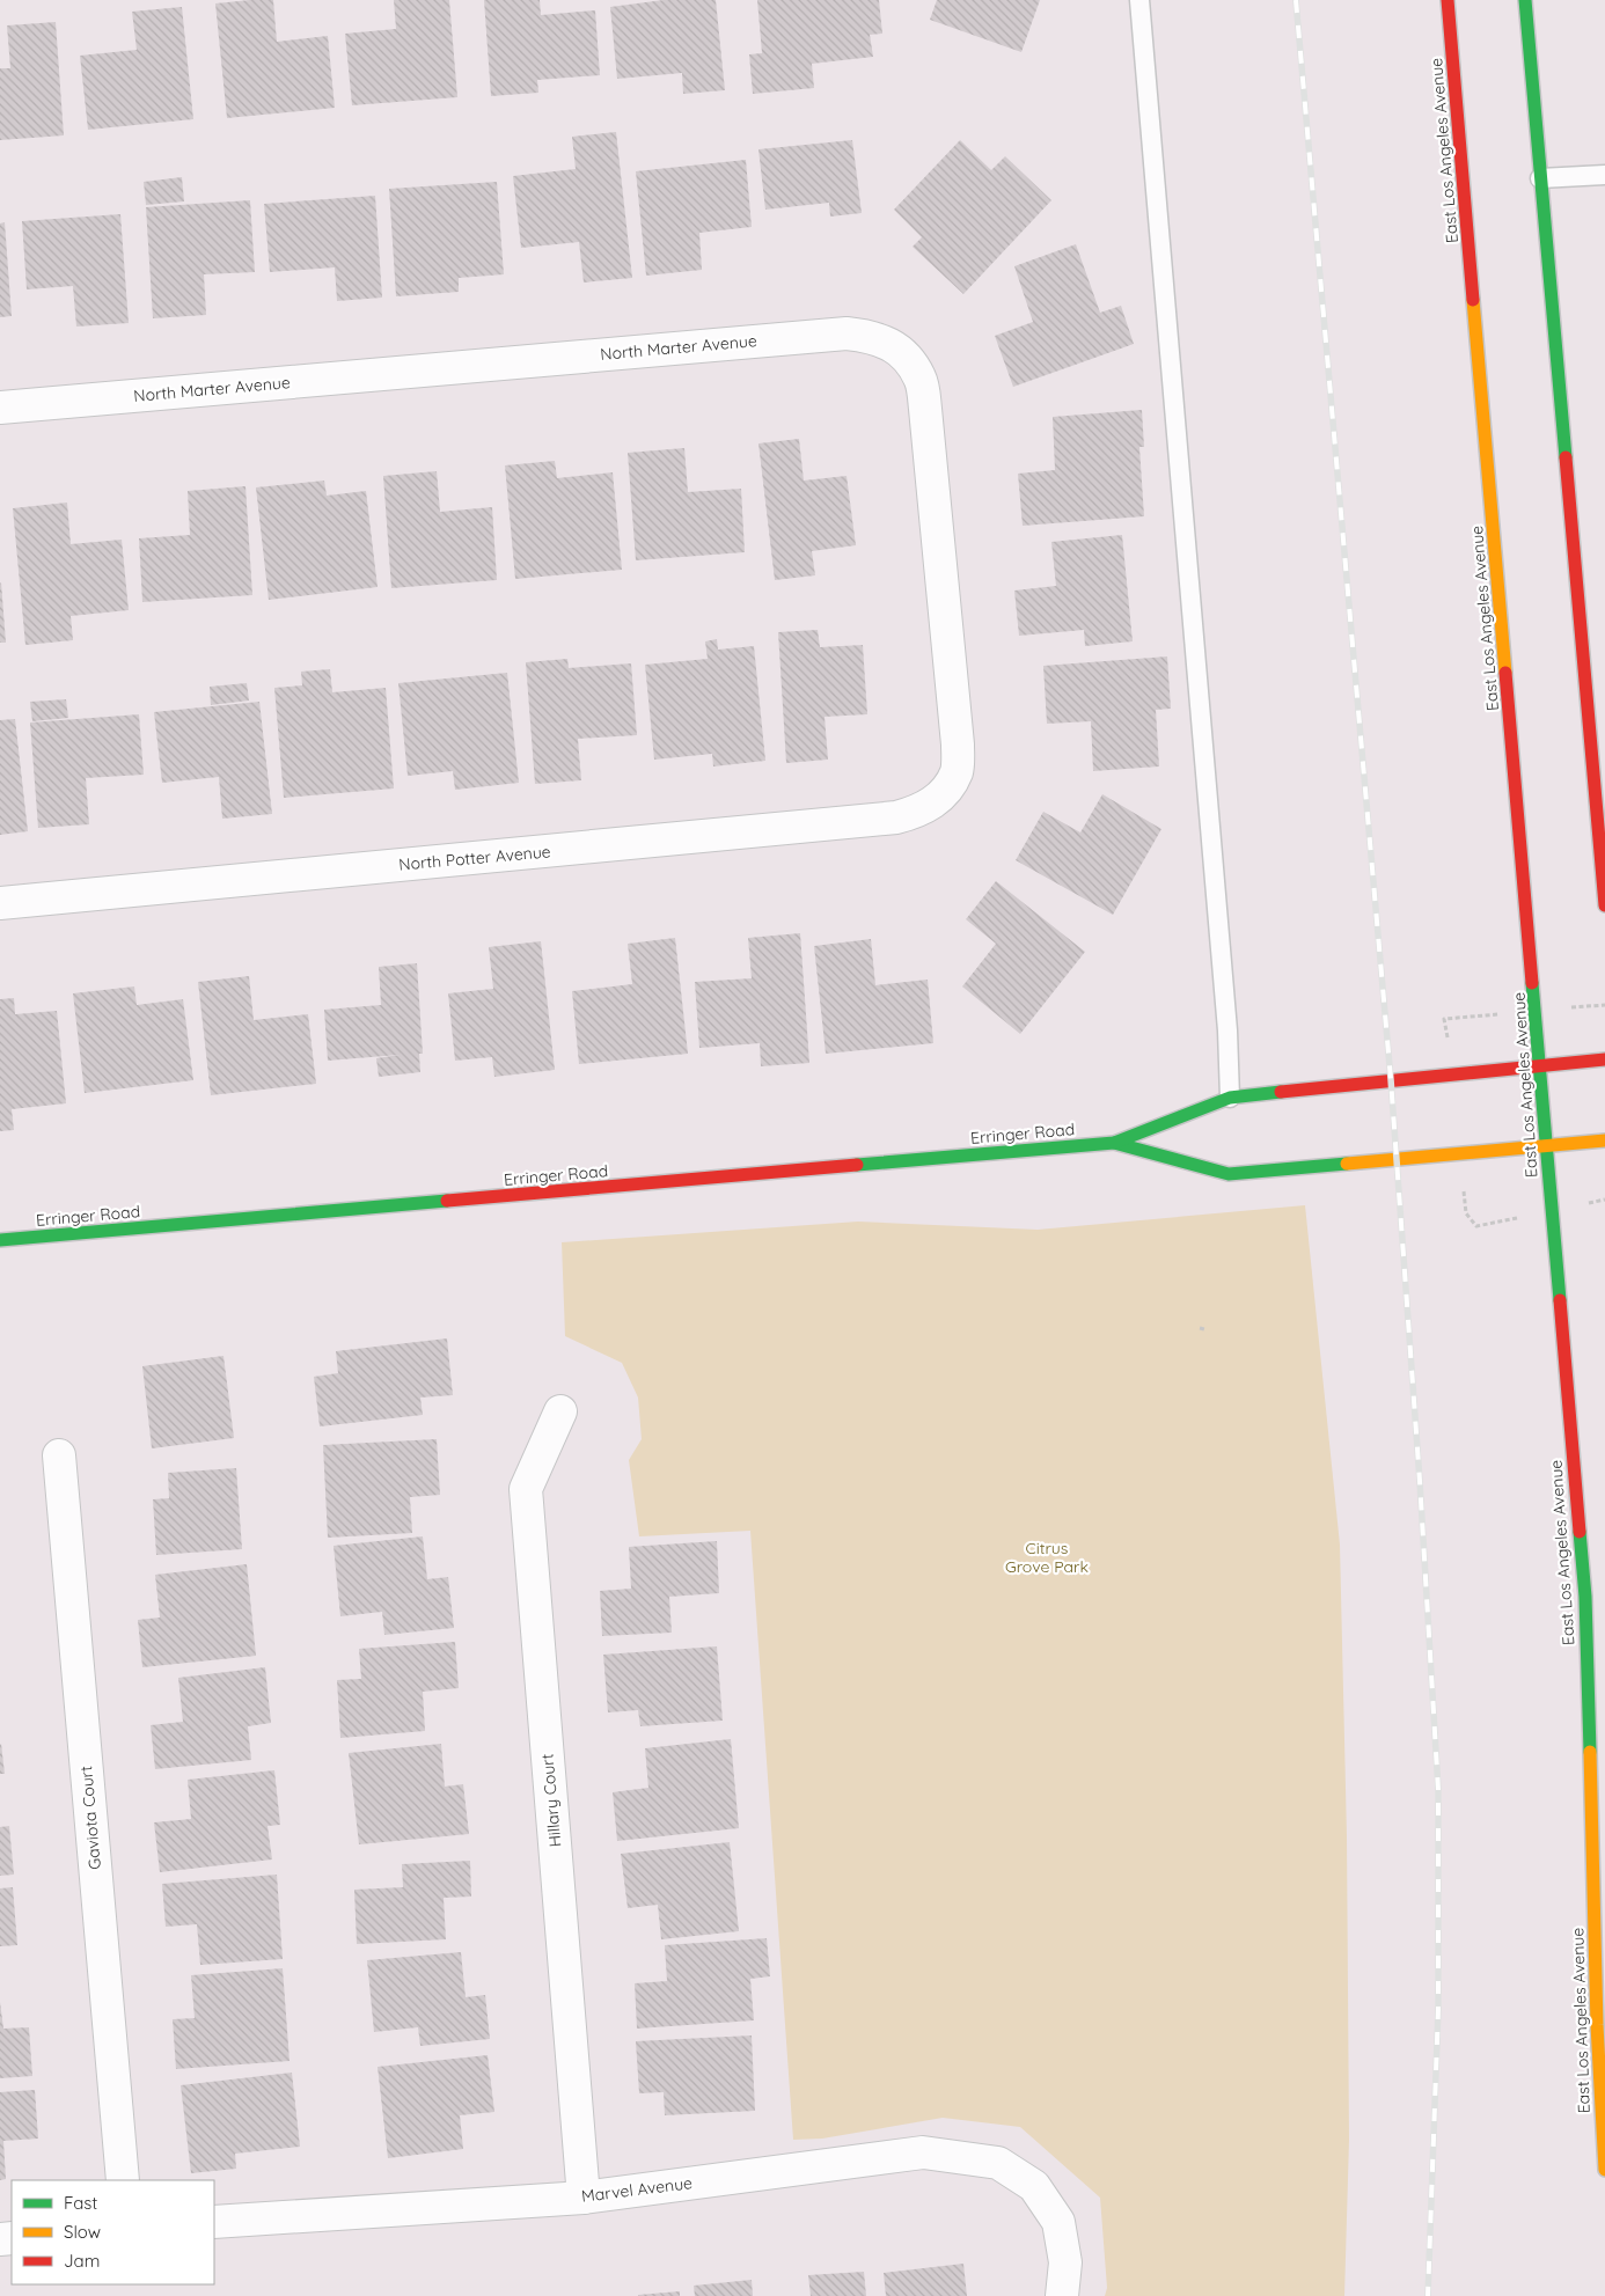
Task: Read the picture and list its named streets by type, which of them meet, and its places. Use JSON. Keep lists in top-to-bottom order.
{
  "streets": {
    "main road": ["East Los Angeles Avenue", "Erringer Road"],
    "street": [
      "North Marter Avenue",
      "North Potter Avenue",
      "Hillary Court",
      "Gaviota Court",
      "Marvel Avenue"
    ]
  },
  "crossings": [
    ["East Los Angeles Avenue", "Erringer Road"],
    ["North Marter Avenue", "North Potter Avenue"],
    ["Hillary Court", "Marvel Avenue"]
  ],
  "parks": ["Citrus Grove Park"],
  "legend": ["Fast", "Slow", "Jam"]
}
